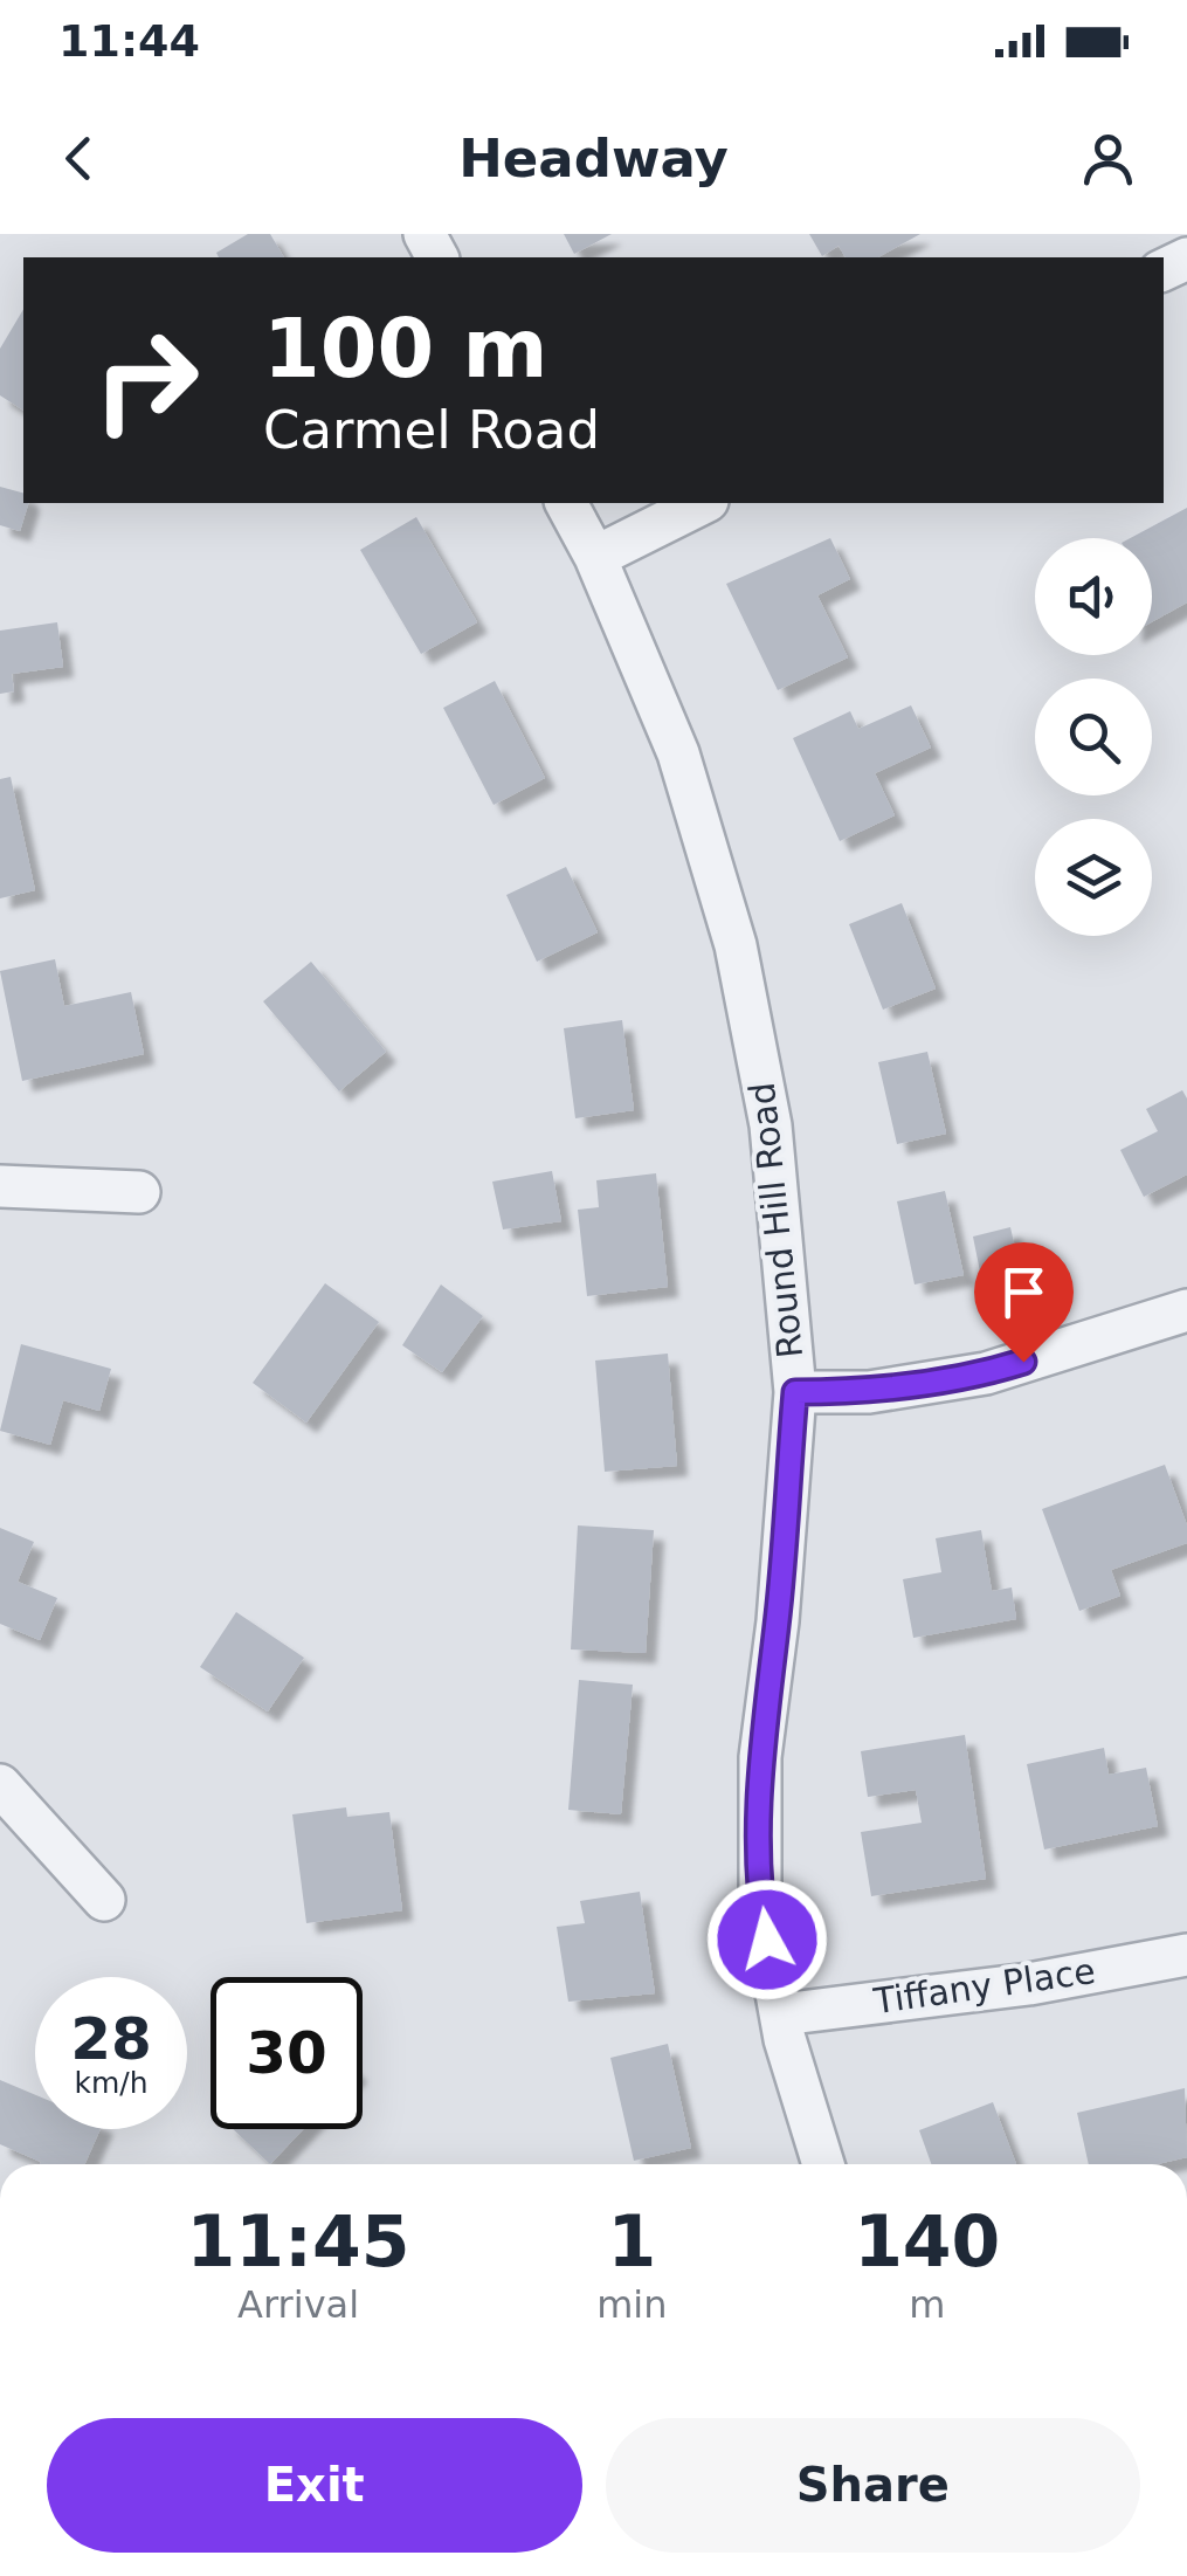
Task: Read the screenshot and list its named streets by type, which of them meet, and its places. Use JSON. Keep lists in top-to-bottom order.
{
  "streets": {
    "street": ["Round Hill Road", "Tiffany Place"]
  },
  "crossings": [
    ["Round Hill Road", "Tiffany Place"]
  ],
  "page": {
    "status": "11:44",
    "header": "Headway",
    "turn": ["100 m", "Carmel Road"],
    "speed": "28 km/h",
    "limit": "30",
    "eta": [
      "11:45",
      "Arrival",
      "1",
      "min",
      "140",
      "m"
    ],
    "buttons": ["Exit", "Share"]
  }
}
